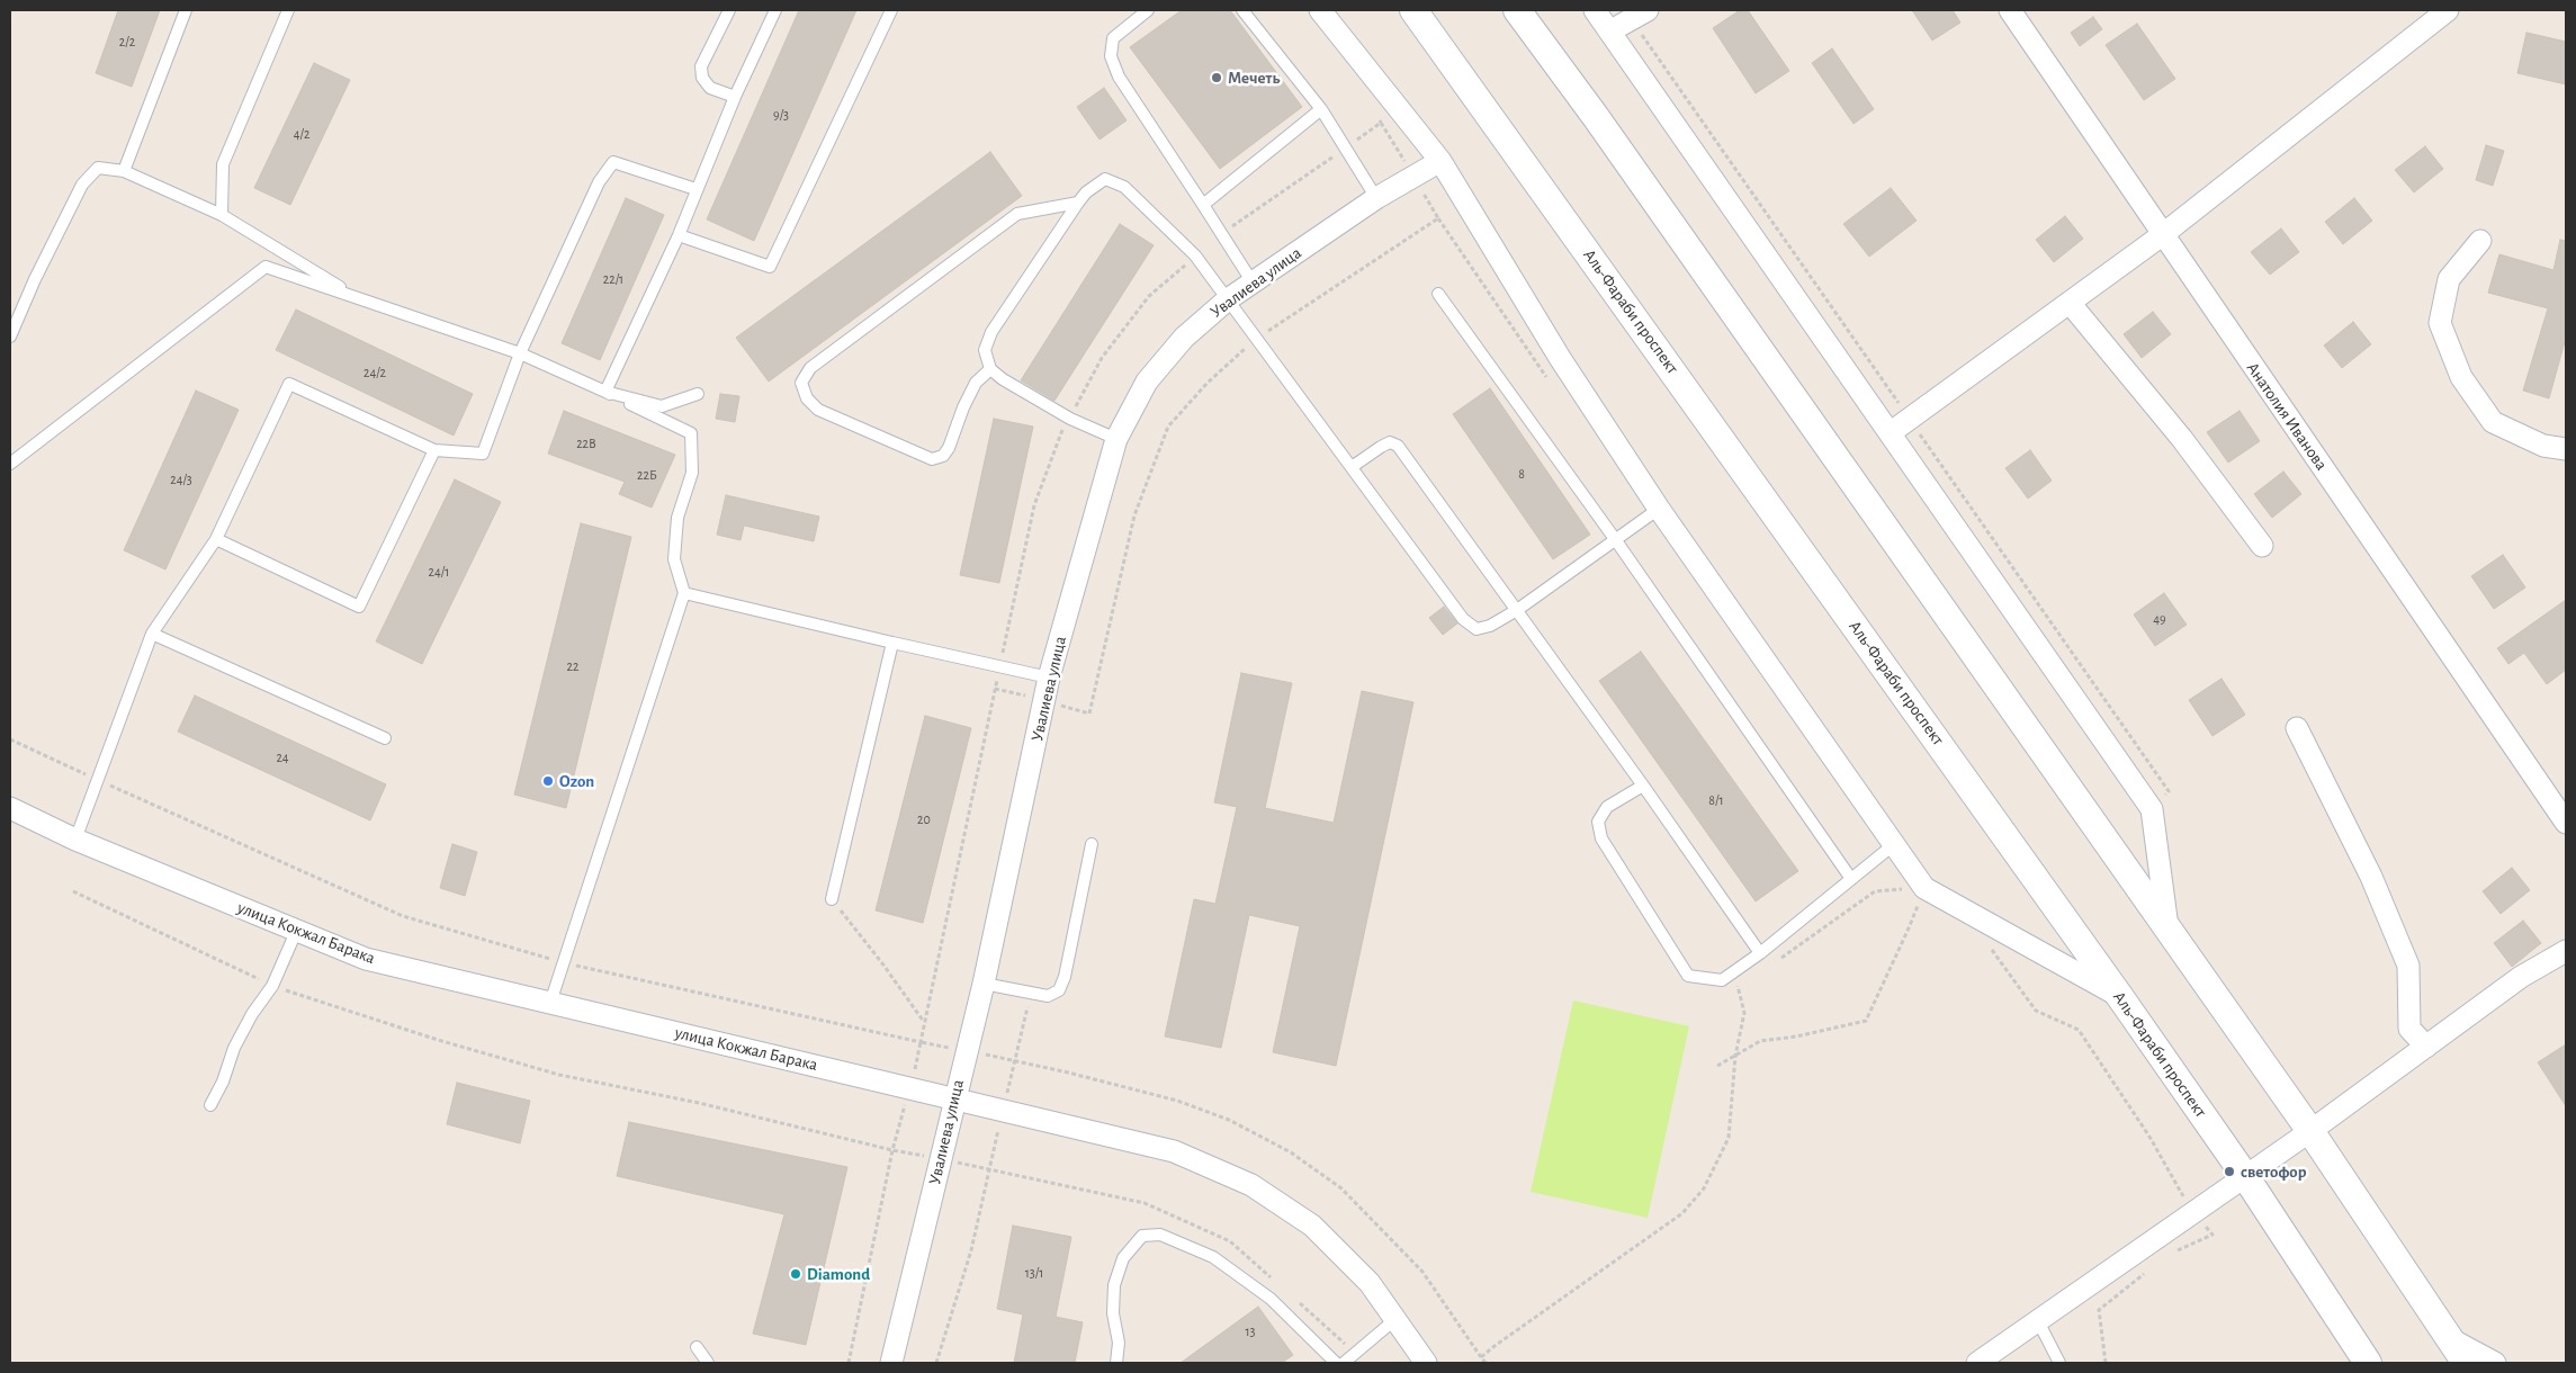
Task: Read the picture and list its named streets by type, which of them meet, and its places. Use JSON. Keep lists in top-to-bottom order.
{
  "streets": {
    "street": [
      "Увалиева улица",
      "Аль-Фараби проспект",
      "Анатолия Иванова",
      "улица Кокжал Барака"
    ]
  },
  "crossings": [
    ["Увалиева улица", "улица Кокжал Барака"]
  ],
  "places": [
    "Мечеть",
    "Ozon",
    "светофор",
    "Diamond"
  ],
  "house_numbers": [
    "2/2",
    "9/3",
    "4/2",
    "22/1",
    "24/2",
    "22В",
    "8",
    "22Б",
    "24/3",
    "24/1",
    "49",
    "22",
    "24",
    "8/1",
    "20",
    "13/1",
    "13"
  ]
}
